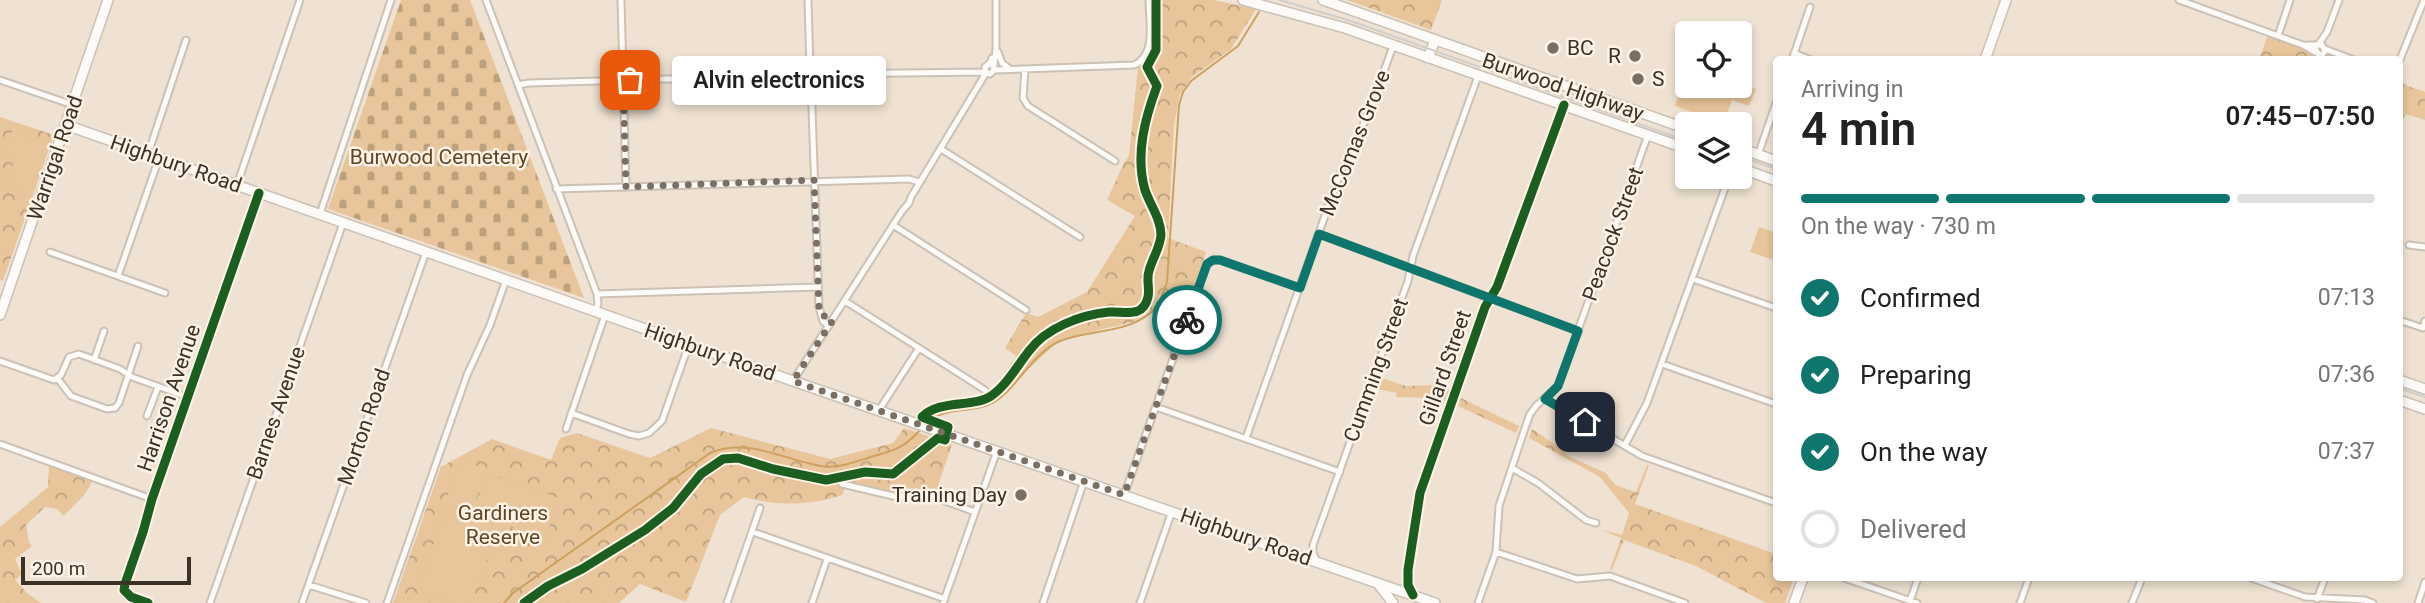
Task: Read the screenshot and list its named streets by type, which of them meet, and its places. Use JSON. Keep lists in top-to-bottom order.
{
  "streets": {
    "main road": ["Burwood Highway", "Warrigal Road", "Highbury Road"],
    "street": [
      "McComas Grove",
      "Peacock Street",
      "Gillard Street",
      "Cumming Street",
      "Harrison Avenue",
      "Barnes Avenue",
      "Morton Road"
    ]
  },
  "crossings": [
    ["Burwood Highway", "McComas Grove"],
    ["Burwood Highway", "Peacock Street"],
    ["Burwood Highway", "Gillard Street"],
    ["Burwood Highway", "Cumming Street"],
    ["Warrigal Road", "Highbury Road"],
    ["Highbury Road", "Gillard Street"],
    ["Highbury Road", "Harrison Avenue"],
    ["Highbury Road", "Barnes Avenue"],
    ["Highbury Road", "Morton Road"]
  ],
  "parks": ["Burwood Cemetery", "Gardiners Reserve"],
  "places": [
    "BC",
    "R",
    "S",
    "Alvin electronics",
    "Training Day"
  ],
  "scale_bar": "200 m",
  "page": {
    "bubble": "Alvin electronics",
    "heading": ["4 min", "Arriving in", "07:45–07:50"],
    "bar": "On the way · 730 m",
    "list": [
      ["Confirmed", "07:13"],
      ["Preparing", "07:36"],
      ["On the way", "07:37"],
      "Delivered"
    ],
    "scale": "200 m"
  }
}
